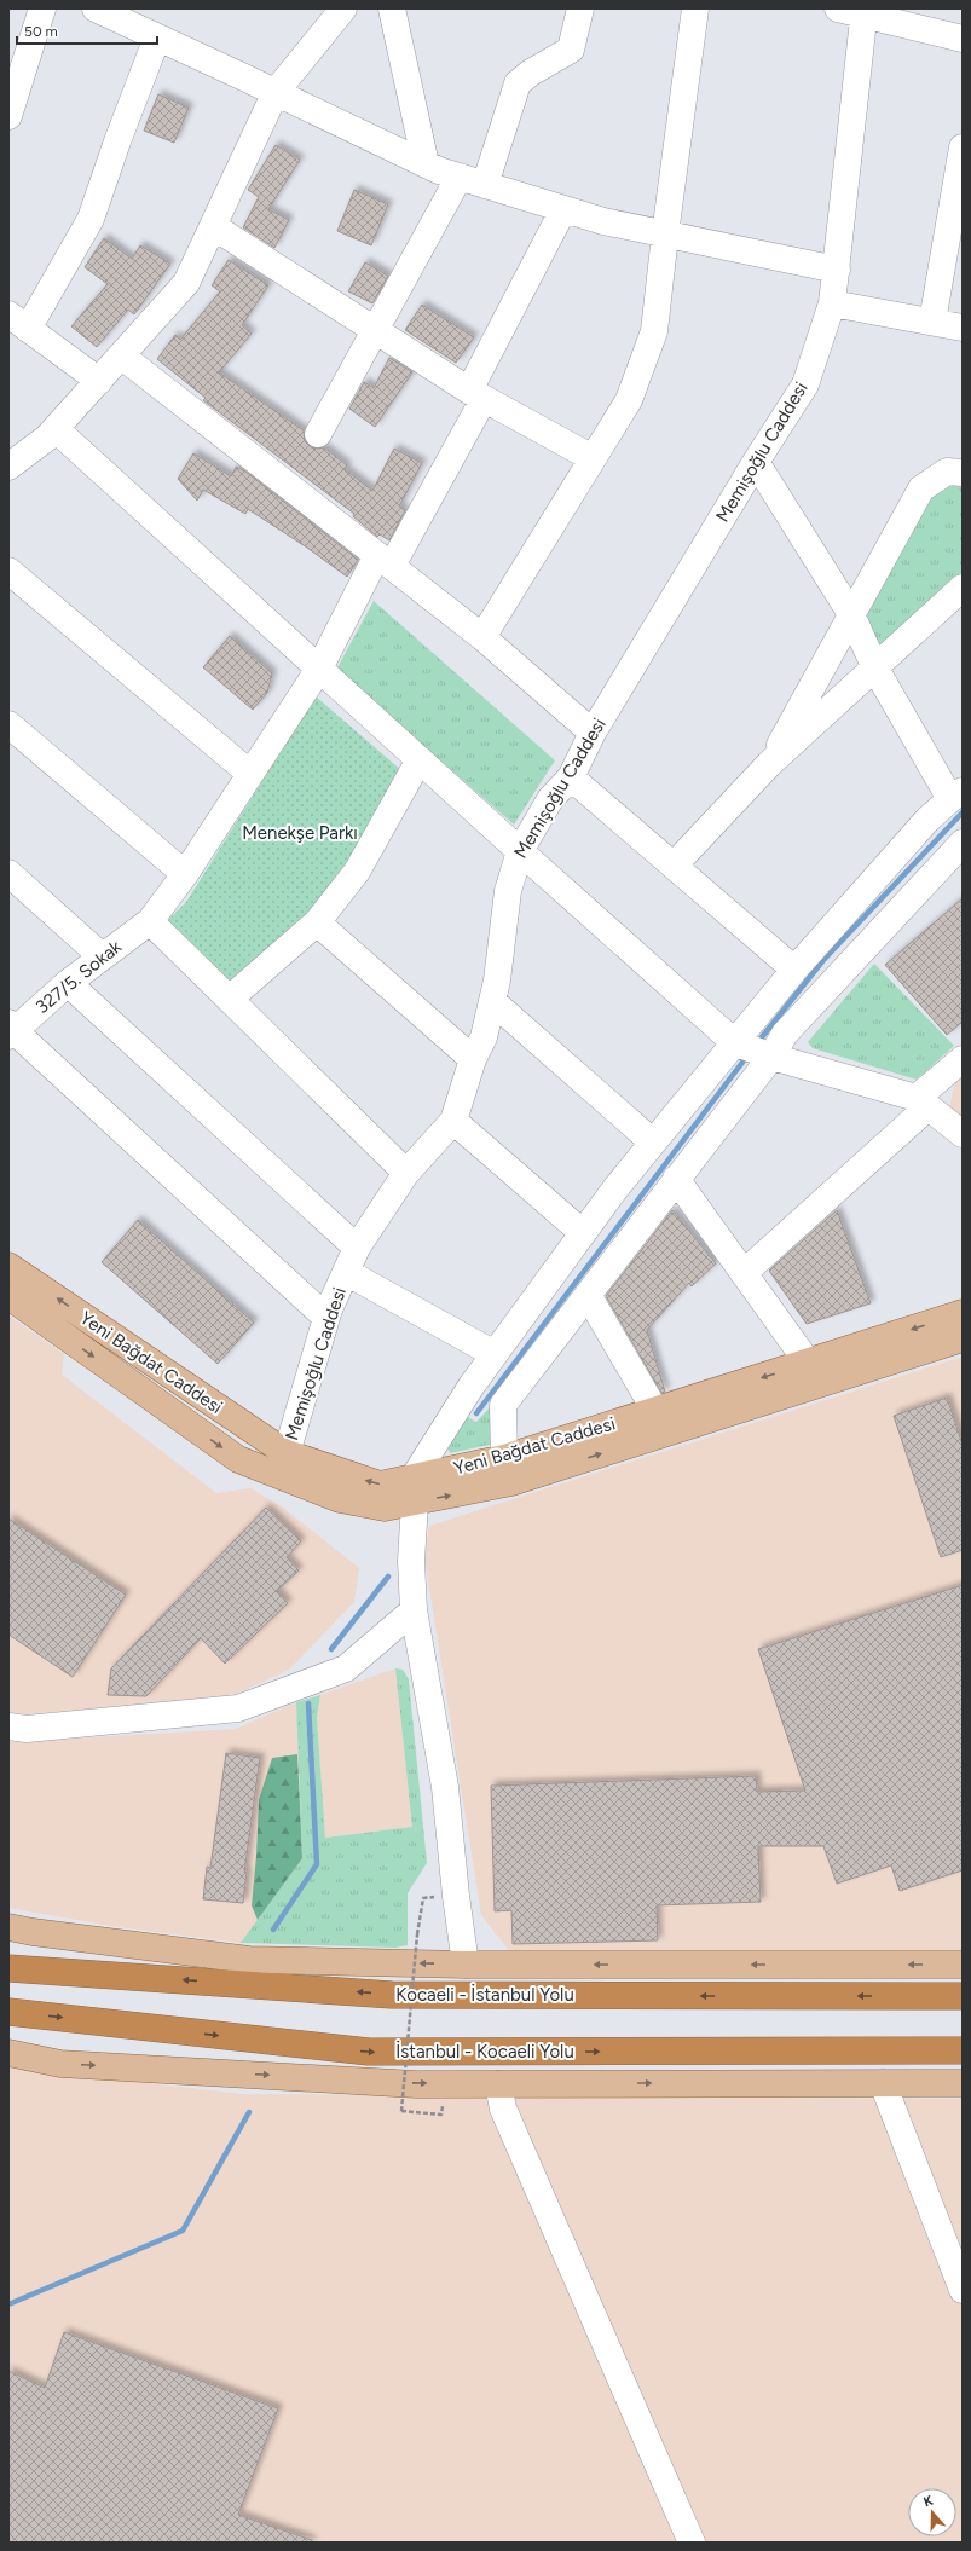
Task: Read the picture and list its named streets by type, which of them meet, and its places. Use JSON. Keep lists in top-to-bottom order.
{
  "streets": {
    "highway": ["Kocaeli - İstanbul Yolu", "İstanbul - Kocaeli Yolu"],
    "main road": ["Yeni Bağdat Caddesi"],
    "street": ["Memişoğlu Caddesi", "327/5. Sokak"]
  },
  "crossings": [
    ["Memişoğlu Caddesi", "Yeni Bağdat Caddesi"]
  ],
  "one_way": ["Kocaeli - İstanbul Yolu", "İstanbul - Kocaeli Yolu"],
  "parks": ["Menekşe Parkı"],
  "scale_bar": "50 m",
  "north": "top"
}
